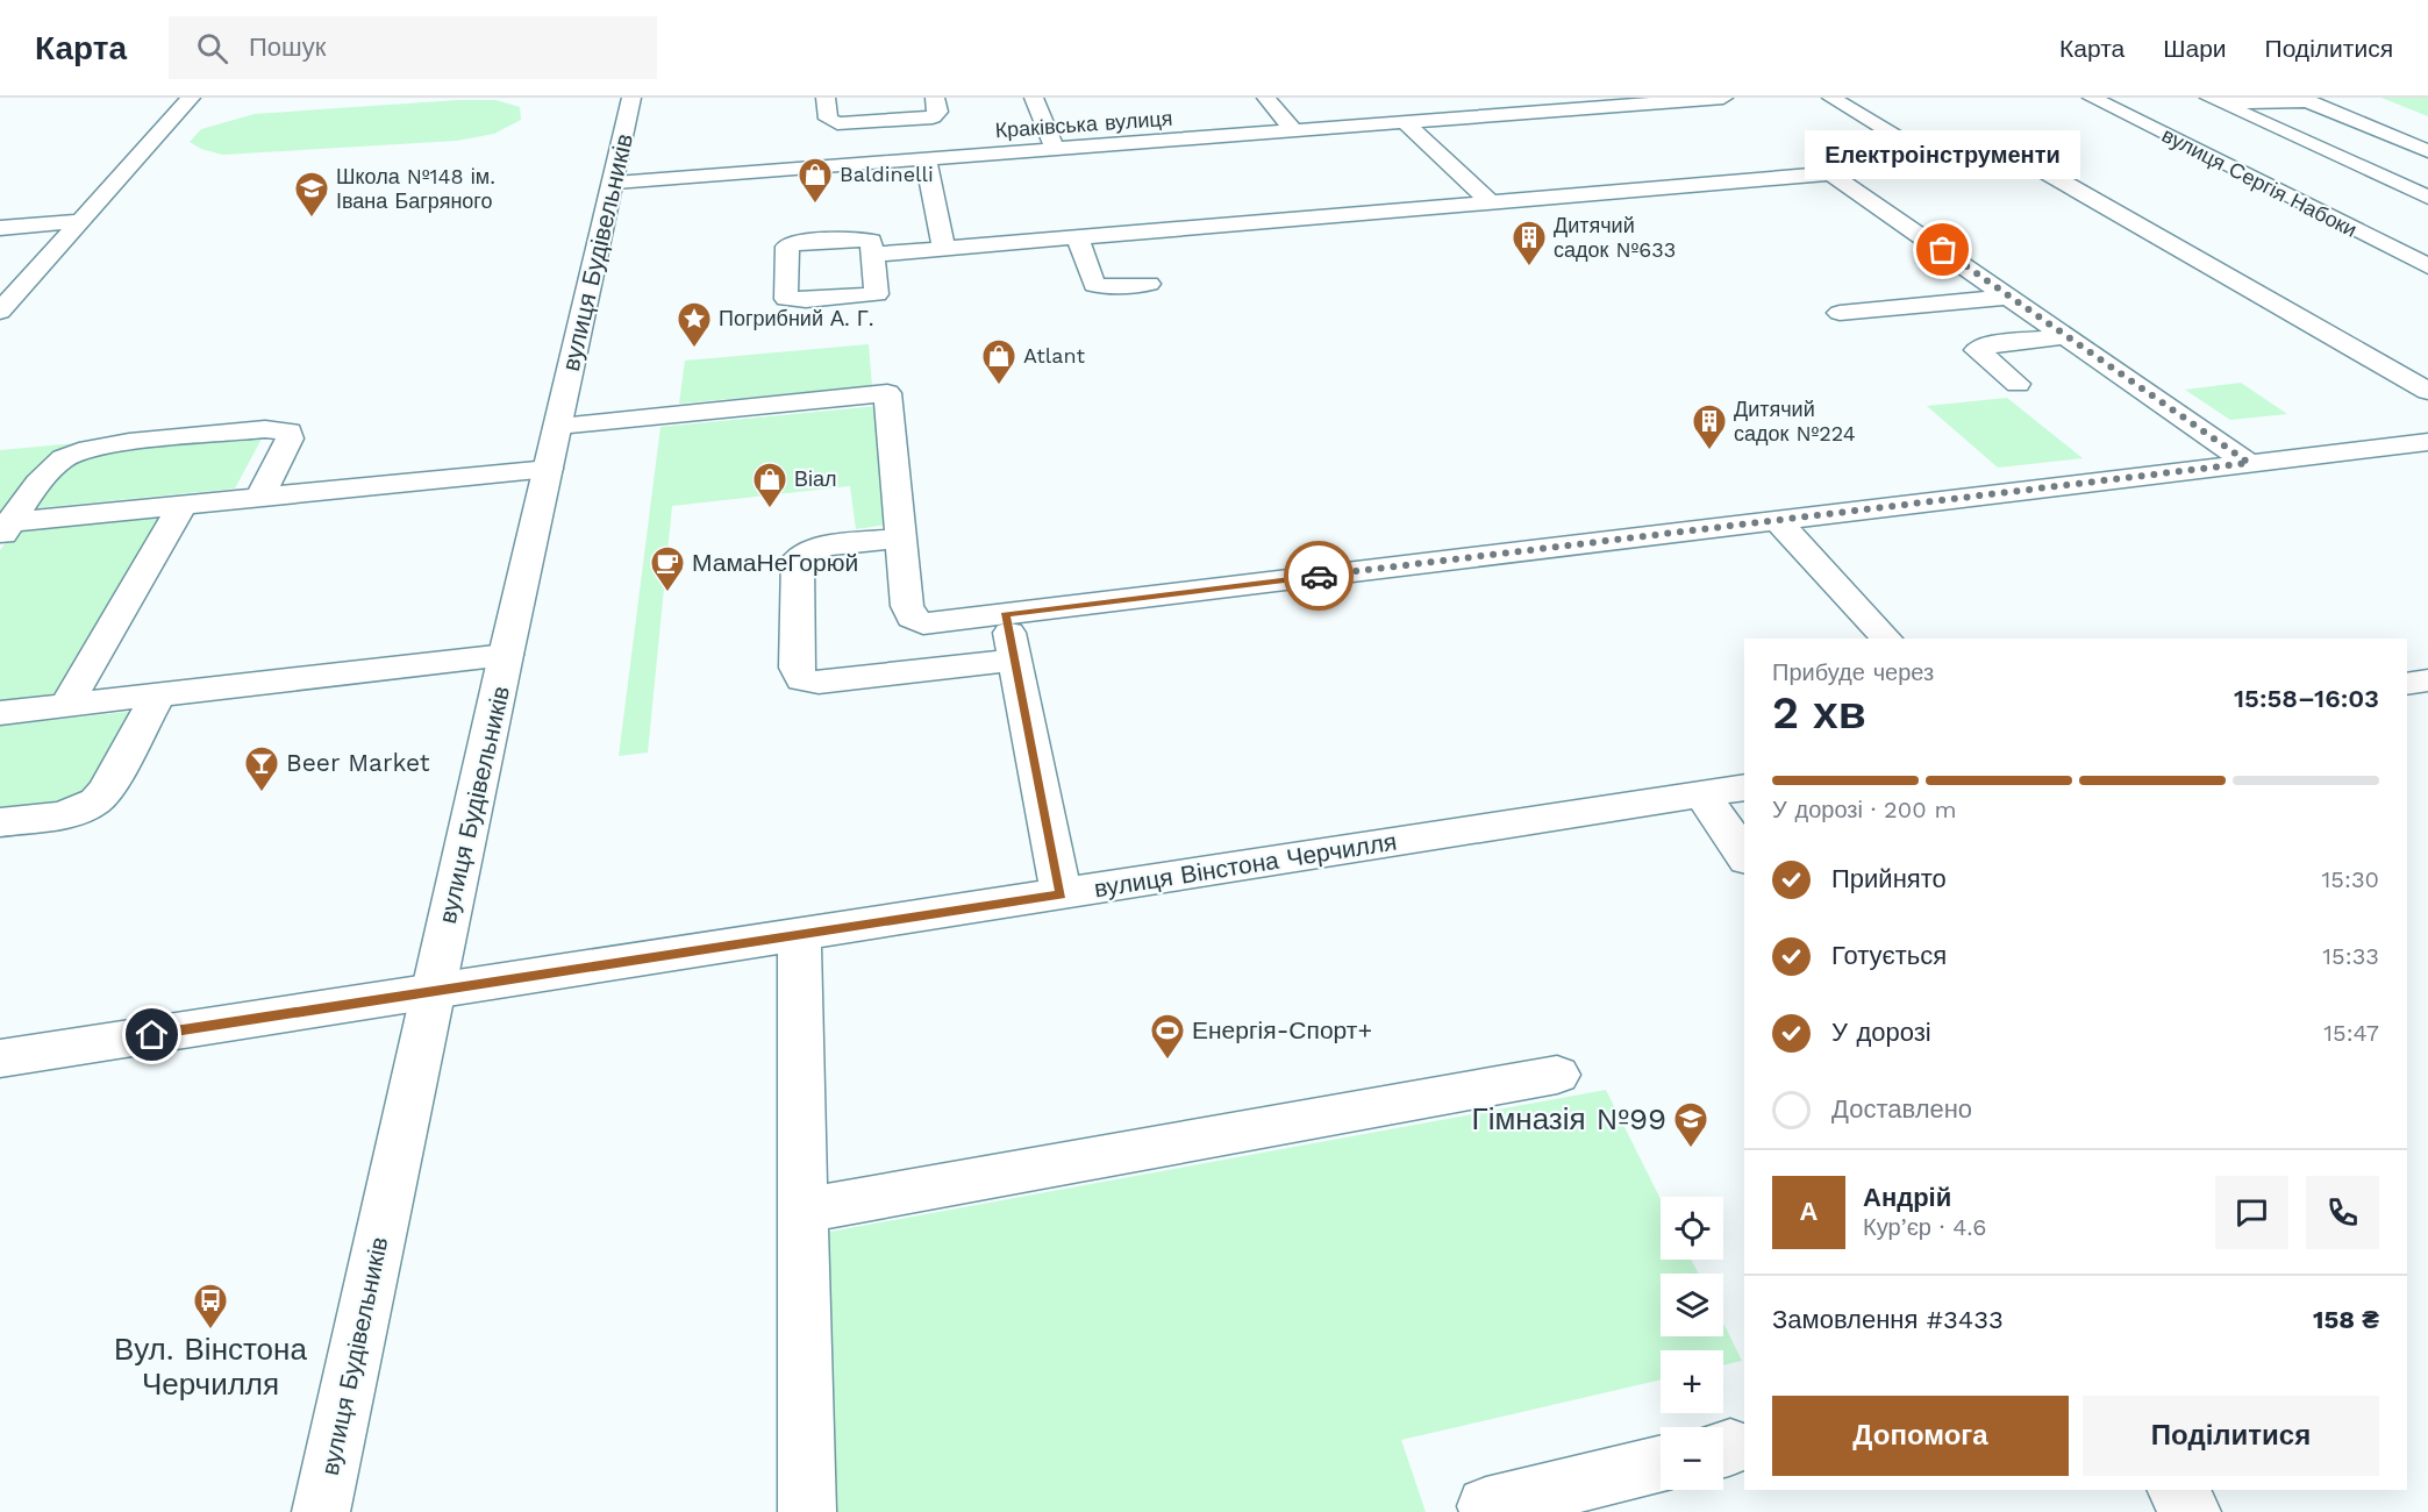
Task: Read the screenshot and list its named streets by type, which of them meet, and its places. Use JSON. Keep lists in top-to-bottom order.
{
  "streets": {
    "street": [
      "Краківська вулиця",
      "вулиця Сергія Набоки",
      "вулиця Будівельників",
      "вулиця Вінстона Черчилля"
    ]
  },
  "crossings": [
    ["Краківська вулиця", "вулиця Будівельників"],
    ["вулиця Будівельників", "вулиця Вінстона Черчилля"]
  ],
  "places": {
    "shop": ["Baldinelli", "Atlant", "Віал"],
    "school or university": ["Школа №148 ім. Івана Багряного", "Гімназія №99"],
    "other": ["Електроінструменти"],
    "building": ["Дитячий садок №633", "Дитячий садок №224"],
    "place": ["Погрибний А. Г."],
    "cafe": ["МамаНеГорюй"],
    "bar": ["Beer Market"],
    "sports": ["Енергія-Спорт+"],
    "bus stop": ["Вул. Вінстона Черчилля"]
  },
  "page": {
    "header": "Карта",
    "search": "Пошук",
    "nav": ["Карта", "Шари", "Поділитися"],
    "bubble": "Електроінструменти",
    "heading": ["2 хв", "Прибуде через", "15:58–16:03"],
    "panel": [
      "Андрій",
      "Кур’єр · 4.6",
      "Замовлення #3433",
      "158 ₴"
    ],
    "bar": "У дорозі · 200 m",
    "list": [
      ["Прийнято", "15:30"],
      ["Готується", "15:33"],
      ["У дорозі", "15:47"],
      "Доставлено"
    ],
    "round": "А",
    "map_buttons": ["+", "−"],
    "buttons": ["Допомога", "Поділитися"]
  }
}
